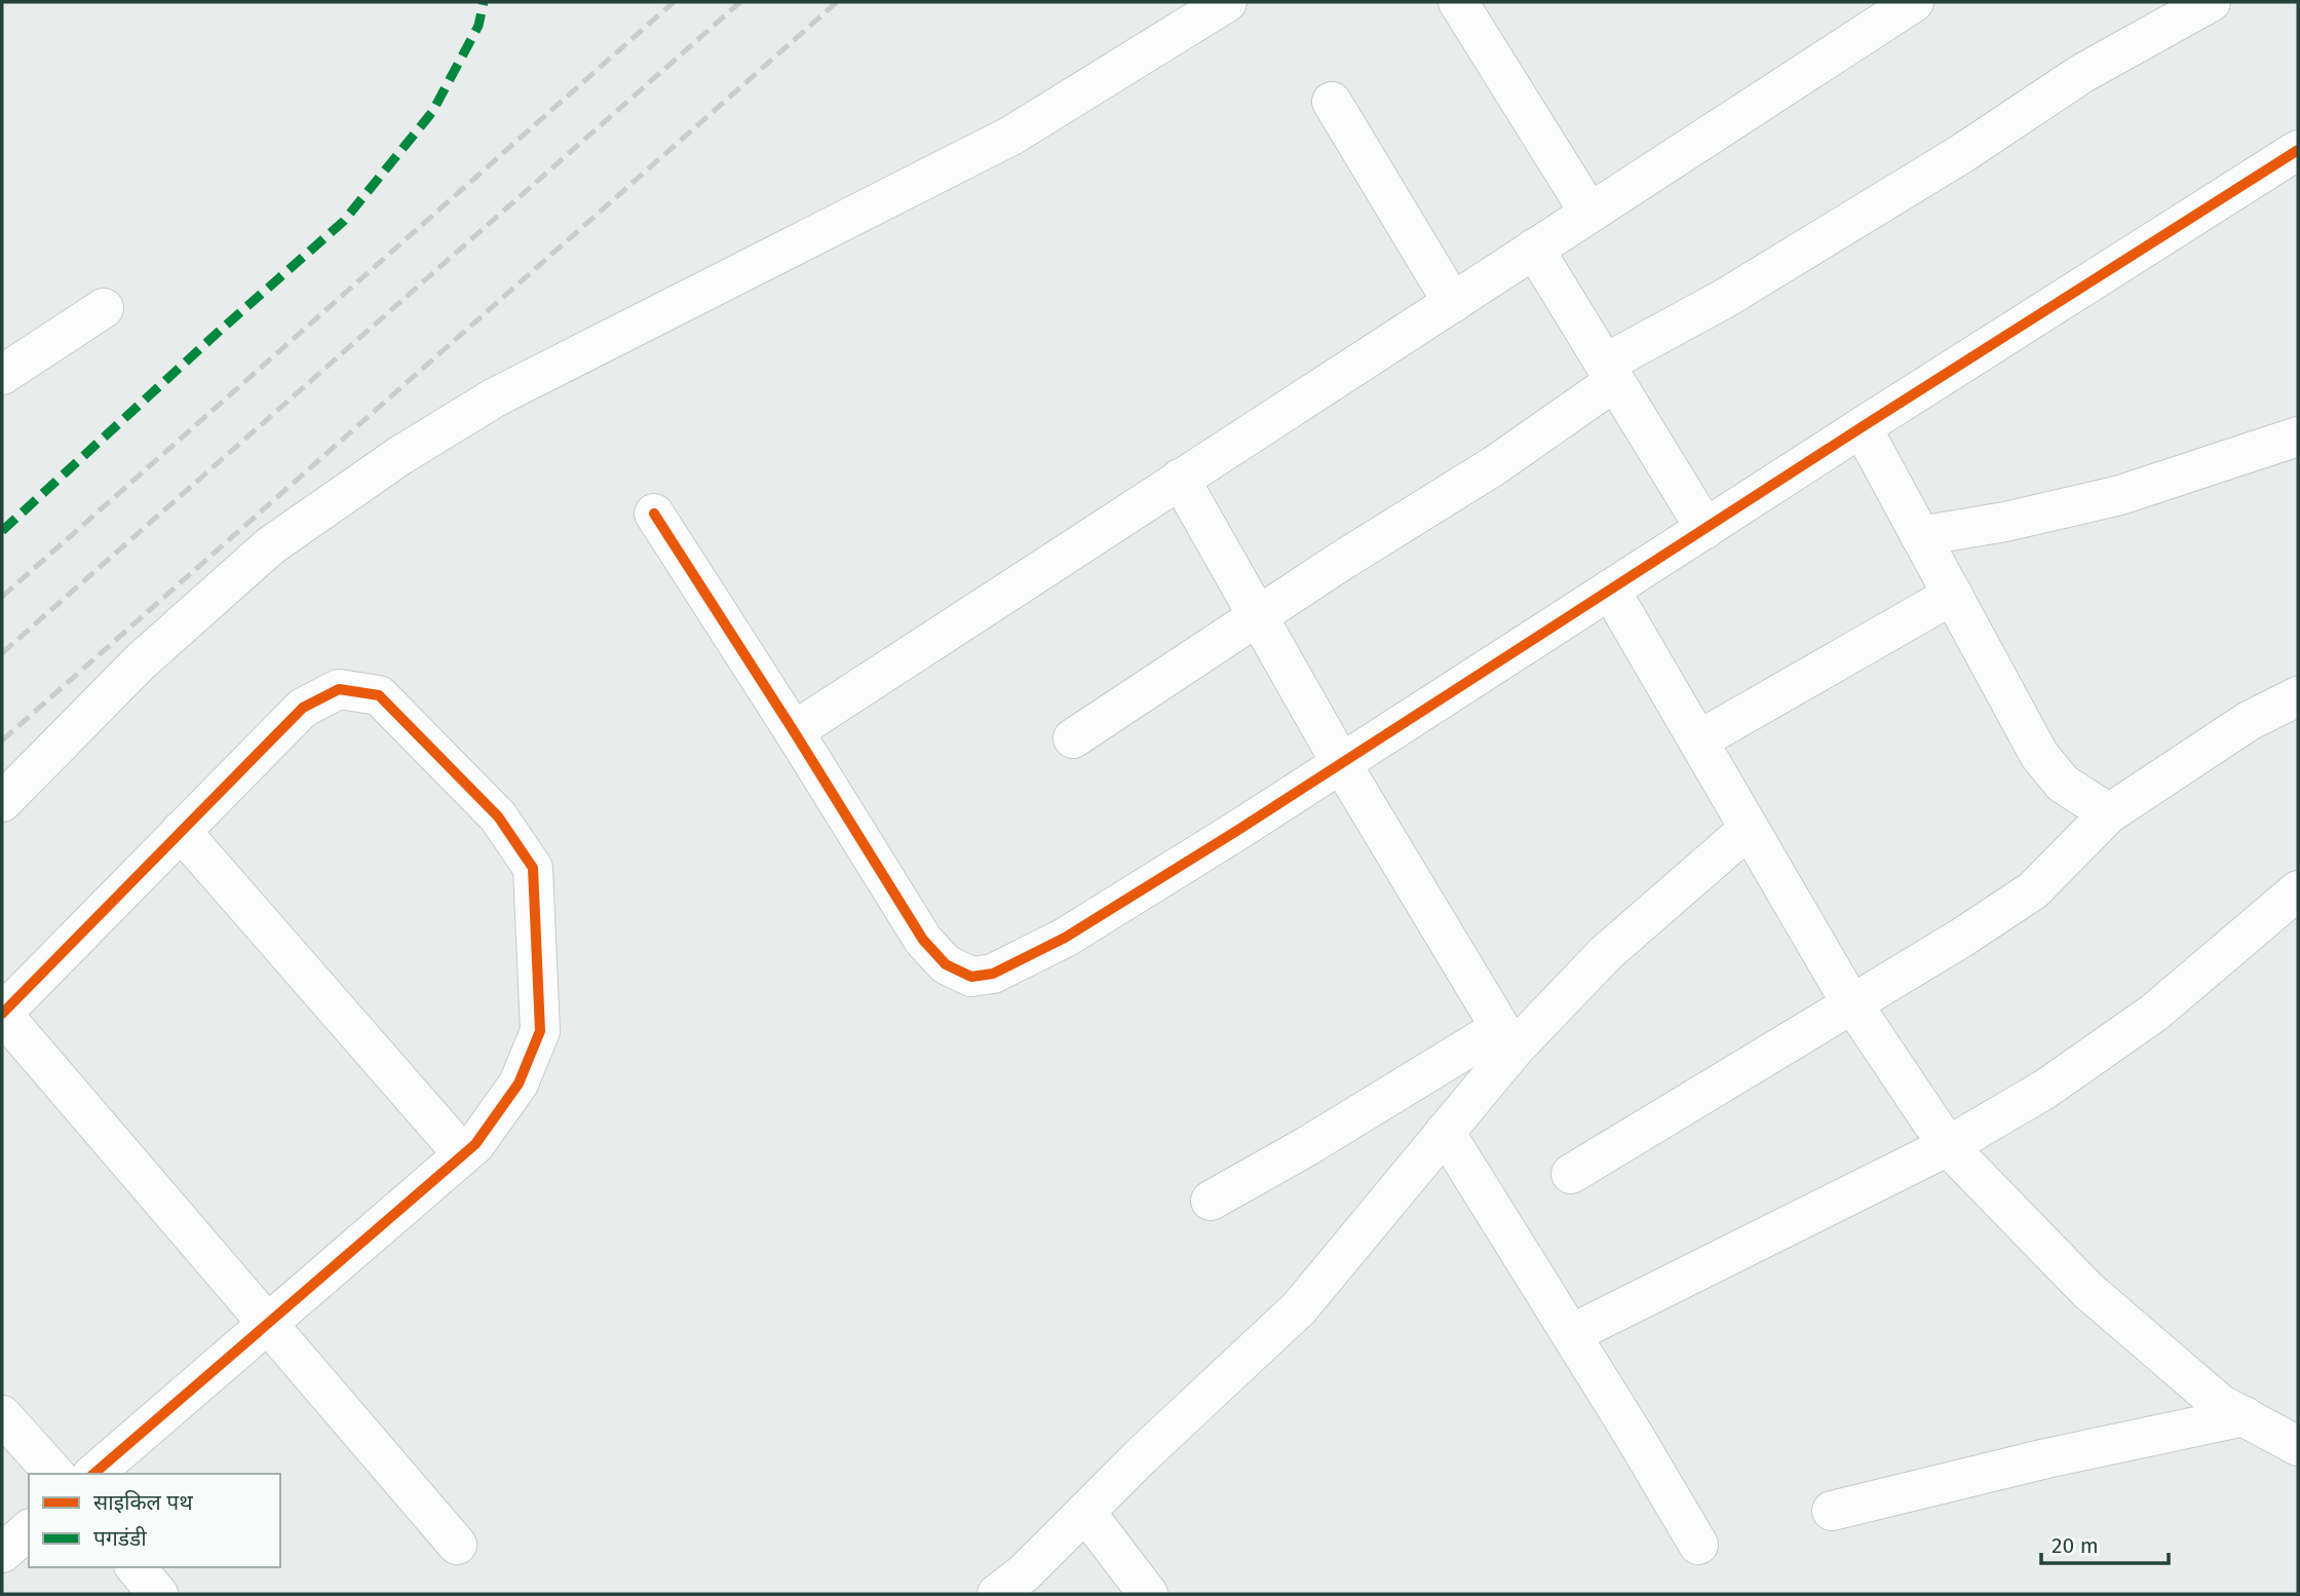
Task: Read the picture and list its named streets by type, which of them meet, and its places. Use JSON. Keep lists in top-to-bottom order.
{
  "legend": ["साइकिल पथ", "पगडंडी"],
  "scale_bar": "20 m"
}
